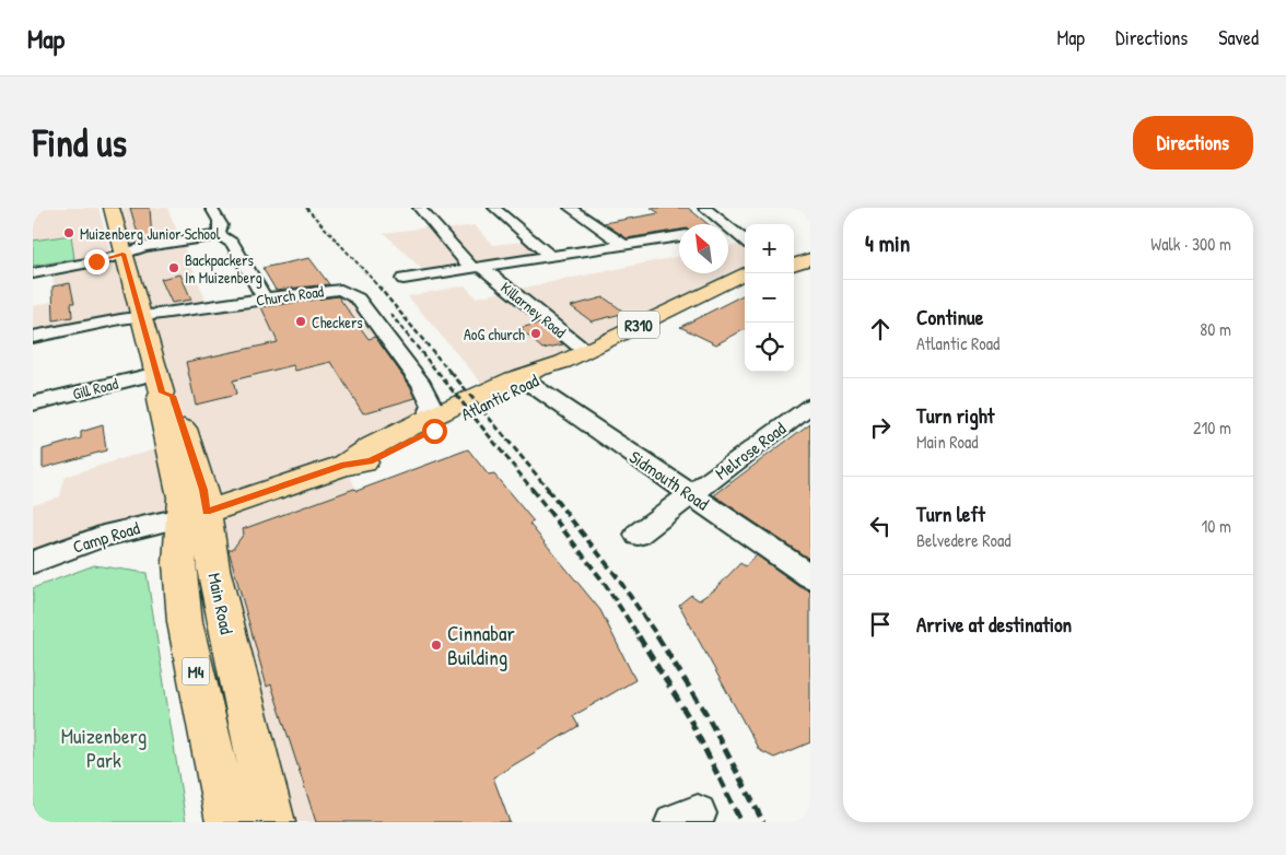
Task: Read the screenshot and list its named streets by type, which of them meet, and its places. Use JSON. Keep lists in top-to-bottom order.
{
  "streets": {
    "main road": [
      "R310",
      "Atlantic Road",
      "Main Road",
      "M4"
    ],
    "street": [
      "Church Road",
      "Killarney Road",
      "Gill Road",
      "Melrose Road",
      "Sidmouth Road",
      "Camp Road"
    ]
  },
  "crossings": [
    ["Church Road", "Atlantic Road"],
    ["Church Road", "Main Road"],
    ["Killarney Road", "Atlantic Road"],
    ["R310", "Atlantic Road"],
    ["Gill Road", "Main Road"],
    ["Atlantic Road", "Sidmouth Road"],
    ["Atlantic Road", "Camp Road"],
    ["Atlantic Road", "Main Road"],
    ["Melrose Road", "Sidmouth Road"],
    ["Camp Road", "Main Road"]
  ],
  "parks": ["Muizenberg Park"],
  "places": [
    "Muizenberg Junior School",
    "Backpackers In Muizenberg",
    "Checkers",
    "AoG church",
    "Cinnabar Building"
  ],
  "north": "top left",
  "page": {
    "header": "Map",
    "nav": ["Map", "Directions", "Saved"],
    "buttons": "Directions",
    "title": "Find us",
    "heading": ["4 min", "Walk · 300 m"],
    "map_buttons": ["+", "−"],
    "list": [
      ["Continue", "Atlantic Road", "80 m"],
      ["Turn right", "Main Road", "210 m"],
      ["Turn left", "Belvedere Road", "10 m"],
      "Arrive at destination"
    ]
  }
}
